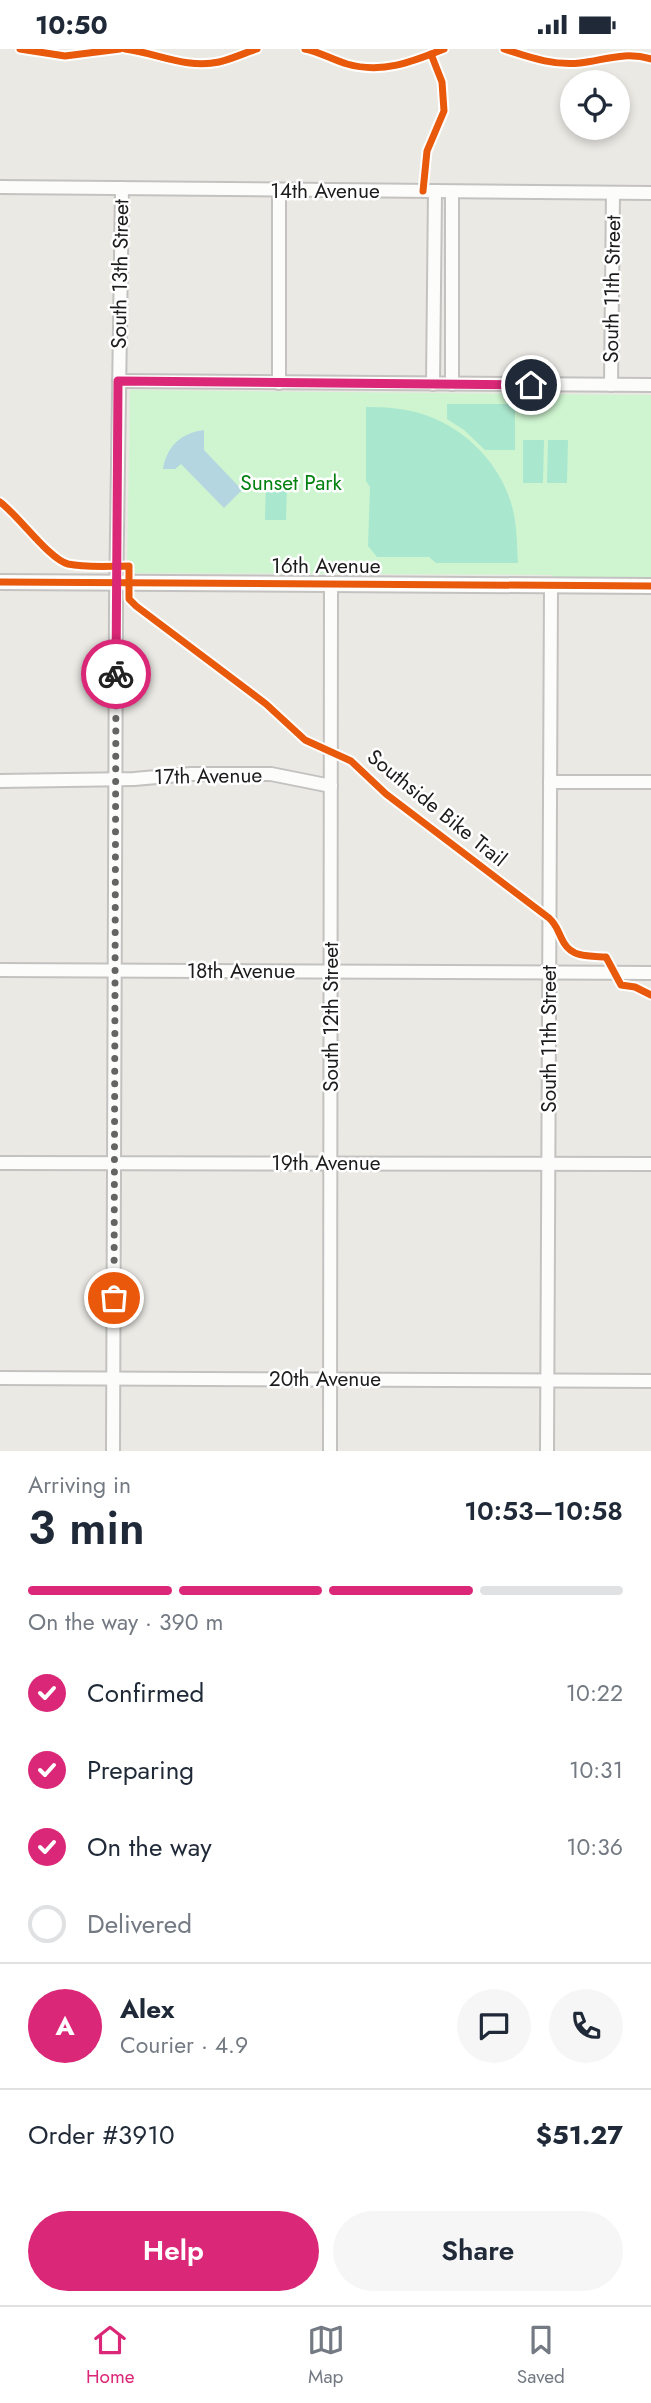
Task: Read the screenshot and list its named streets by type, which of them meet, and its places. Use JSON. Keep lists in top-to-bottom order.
{
  "streets": {
    "street": [
      "14th Avenue",
      "South 13th Street",
      "South 11th Street",
      "16th Avenue",
      "17th Avenue",
      "18th Avenue",
      "South 12th Street",
      "19th Avenue",
      "20th Avenue"
    ],
    "cycle path": ["Southside Bike Trail"]
  },
  "crossings": [
    ["14th Avenue", "South 13th Street"],
    ["14th Avenue", "South 11th Street"],
    ["South 13th Street", "16th Avenue"],
    ["South 13th Street", "17th Avenue"],
    ["South 13th Street", "18th Avenue"],
    ["South 13th Street", "19th Avenue"],
    ["South 13th Street", "20th Avenue"],
    ["South 11th Street", "16th Avenue"],
    ["South 11th Street", "18th Avenue"],
    ["South 11th Street", "19th Avenue"],
    ["South 11th Street", "20th Avenue"],
    ["16th Avenue", "South 12th Street"],
    ["17th Avenue", "South 12th Street"],
    ["18th Avenue", "South 12th Street"],
    ["South 12th Street", "19th Avenue"],
    ["South 12th Street", "20th Avenue"]
  ],
  "parks": ["Sunset Park"],
  "page": {
    "status": "10:50",
    "heading": ["3 min", "Arriving in", "10:53–10:58"],
    "panel": [
      "Alex",
      "Courier · 4.9",
      "Order #3910",
      "$51.27"
    ],
    "bar": "On the way · 390 m",
    "list": [
      ["Confirmed", "10:22"],
      ["Preparing", "10:31"],
      ["On the way", "10:36"],
      "Delivered"
    ],
    "round": "A",
    "buttons": ["Help", "Share"],
    "tabs": ["Home", "Map", "Saved"]
  }
}
